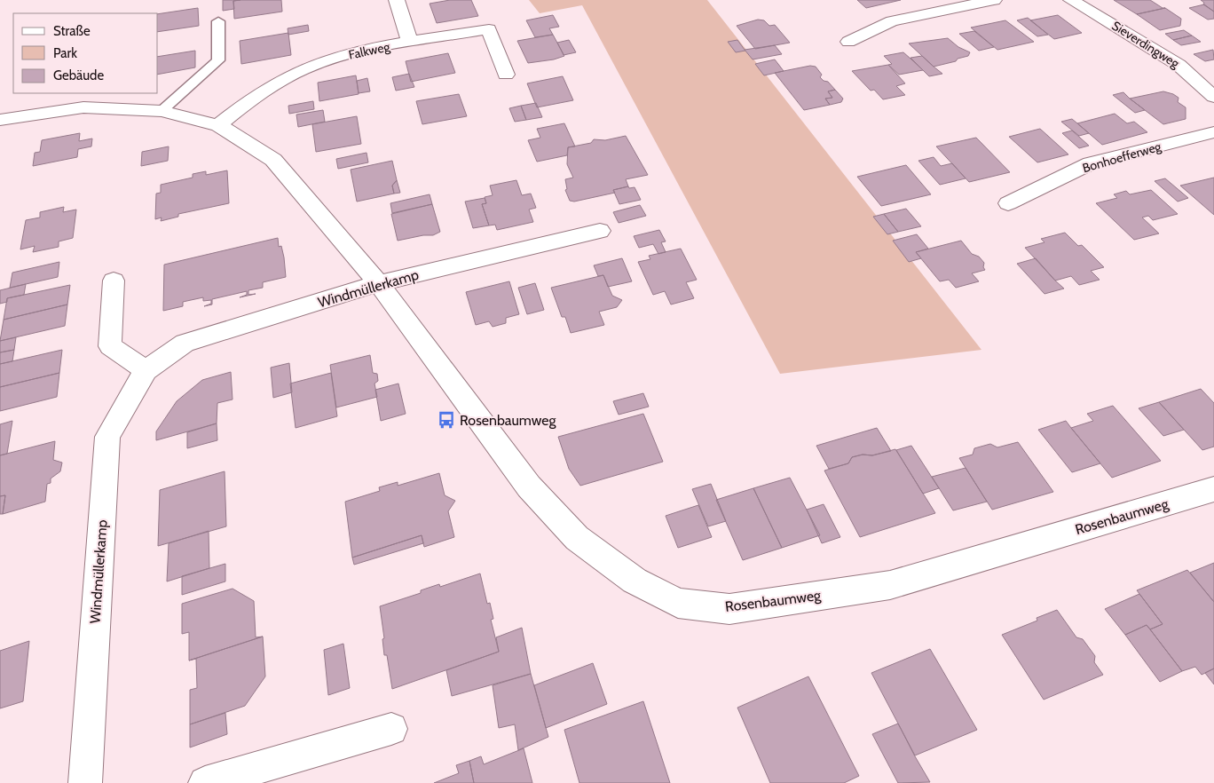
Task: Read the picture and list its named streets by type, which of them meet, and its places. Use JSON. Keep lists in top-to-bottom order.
{
  "streets": {
    "street": [
      "Sieverdingweg",
      "Falkweg",
      "Bonhoefferweg",
      "Windmüllerkamp",
      "Rosenbaumweg"
    ]
  },
  "crossings": [
    ["Falkweg", "Rosenbaumweg"],
    ["Windmüllerkamp", "Rosenbaumweg"]
  ],
  "places": {
    "bus stop": ["Rosenbaumweg"]
  },
  "legend": ["Straße", "Park", "Gebäude"]
}
